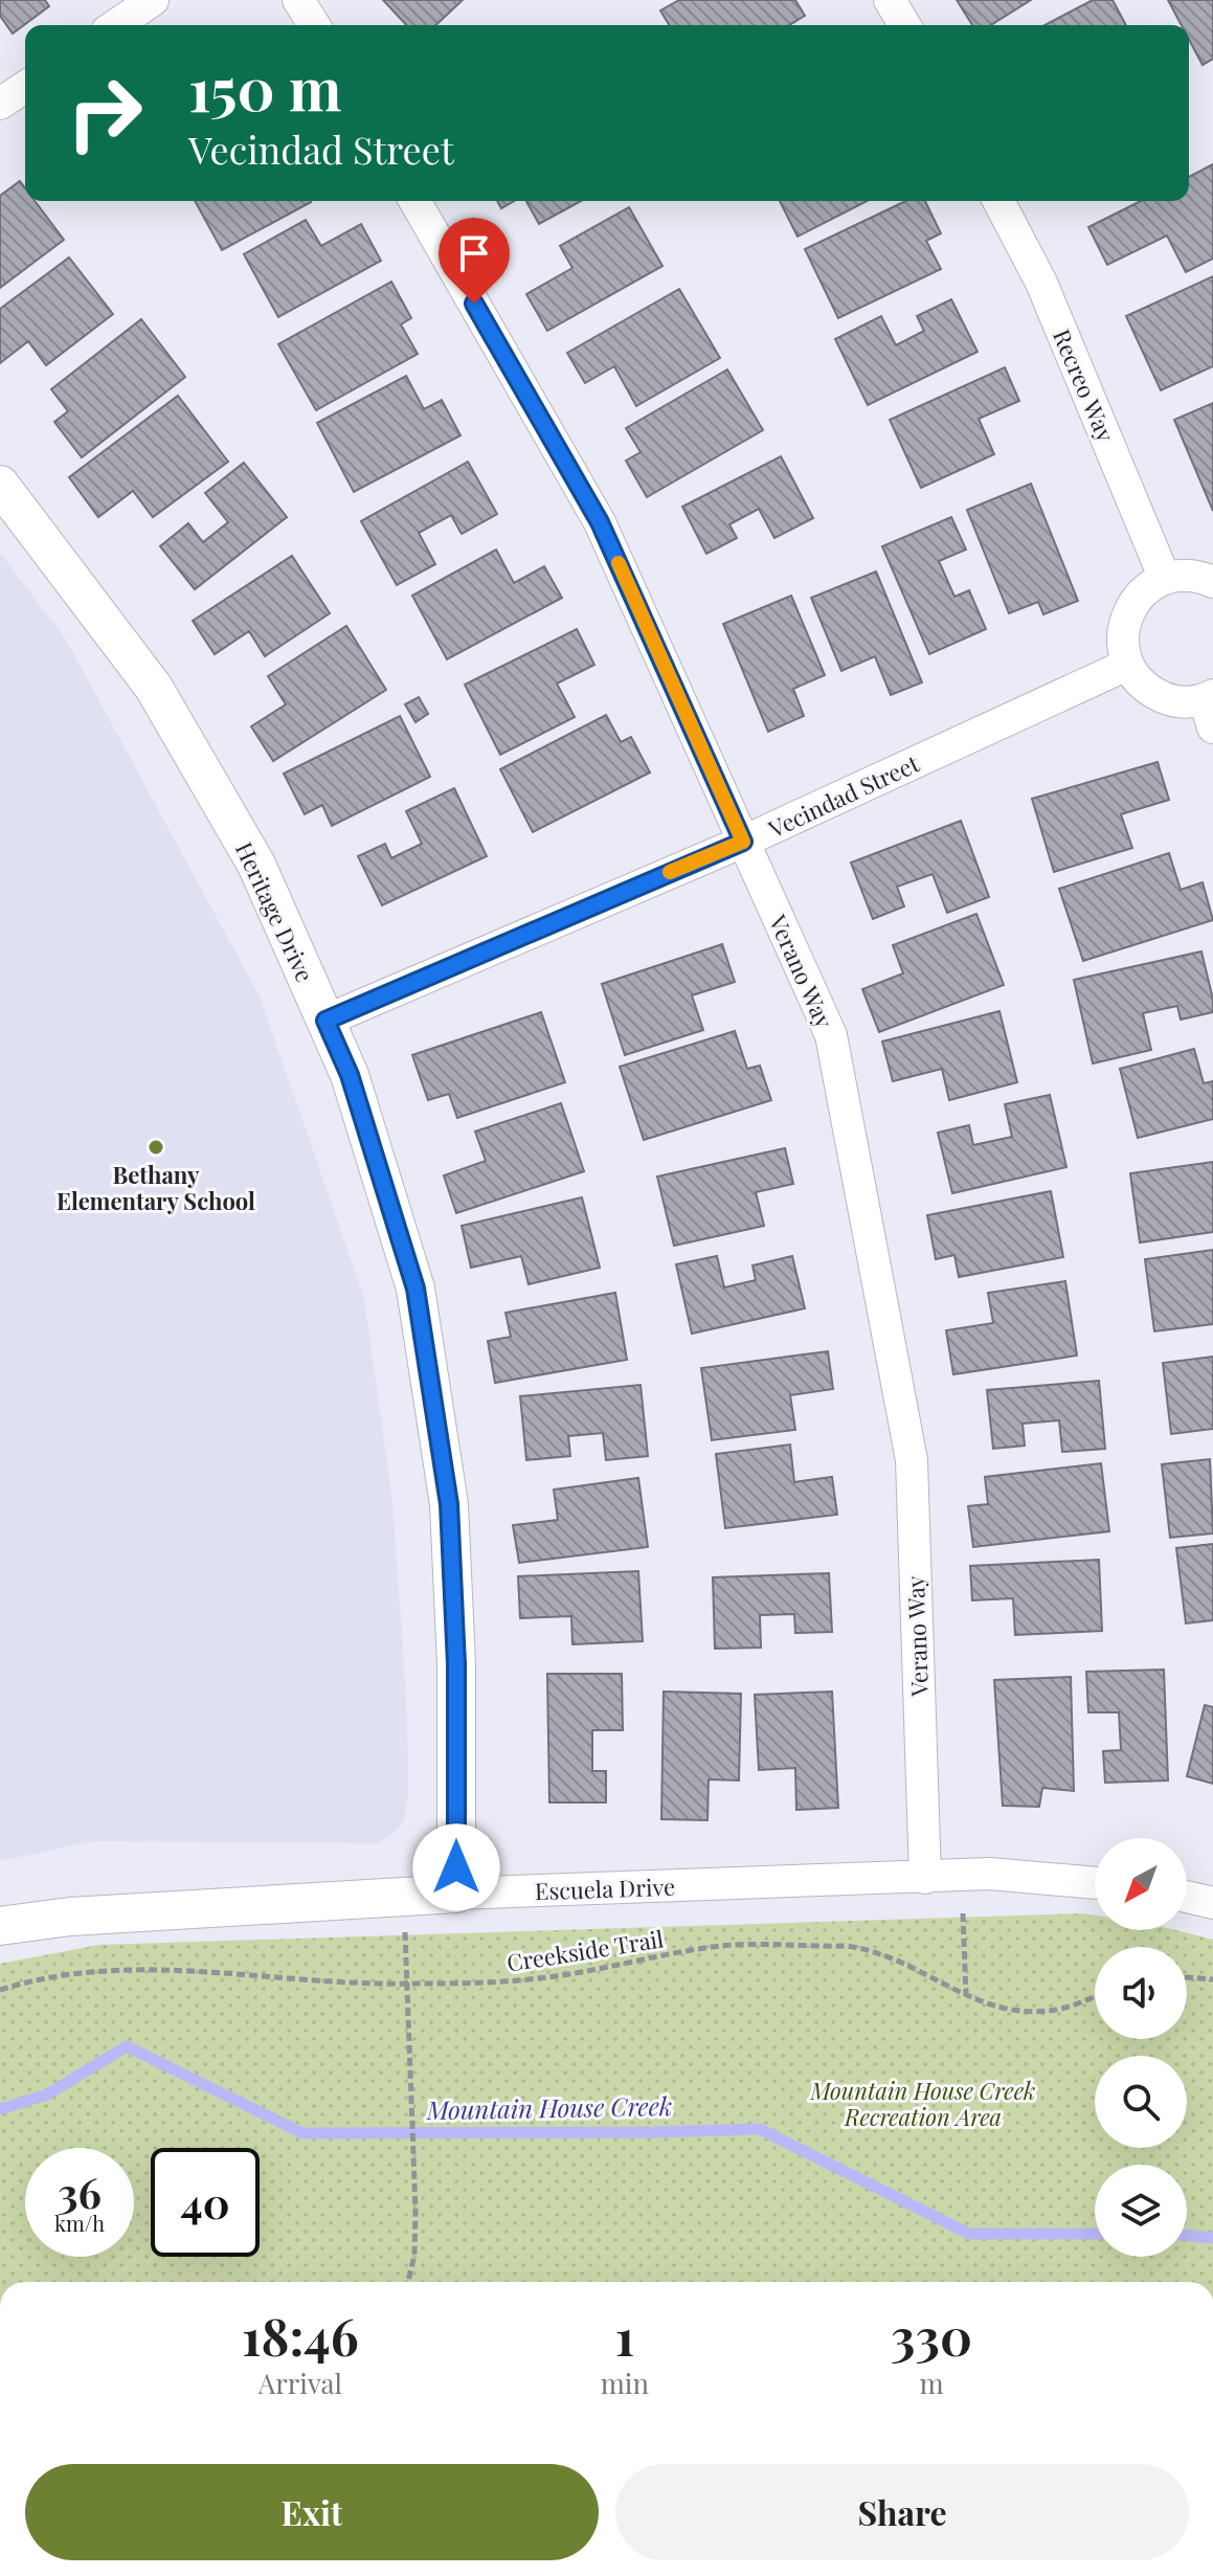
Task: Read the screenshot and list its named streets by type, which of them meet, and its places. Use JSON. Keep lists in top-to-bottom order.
{
  "streets": {
    "street": [
      "Recreo Way",
      "Vecindad Street",
      "Heritage Drive",
      "Verano Way",
      "Escuela Drive"
    ],
    "path": ["Creekside Trail"]
  },
  "crossings": [
    ["Vecindad Street", "Heritage Drive"],
    ["Vecindad Street", "Verano Way"],
    ["Heritage Drive", "Escuela Drive"],
    ["Verano Way", "Escuela Drive"]
  ],
  "water": ["Mountain House Creek"],
  "parks": ["Mountain House Creek Recreation Area"],
  "places": ["Bethany Elementary School"],
  "north": "bottom left",
  "page": {
    "turn": ["150 m", "Vecindad Street"],
    "speed": "36 km/h",
    "limit": "40",
    "eta": [
      "18:46",
      "Arrival",
      "1",
      "min",
      "330",
      "m"
    ],
    "buttons": ["Exit", "Share"]
  }
}
